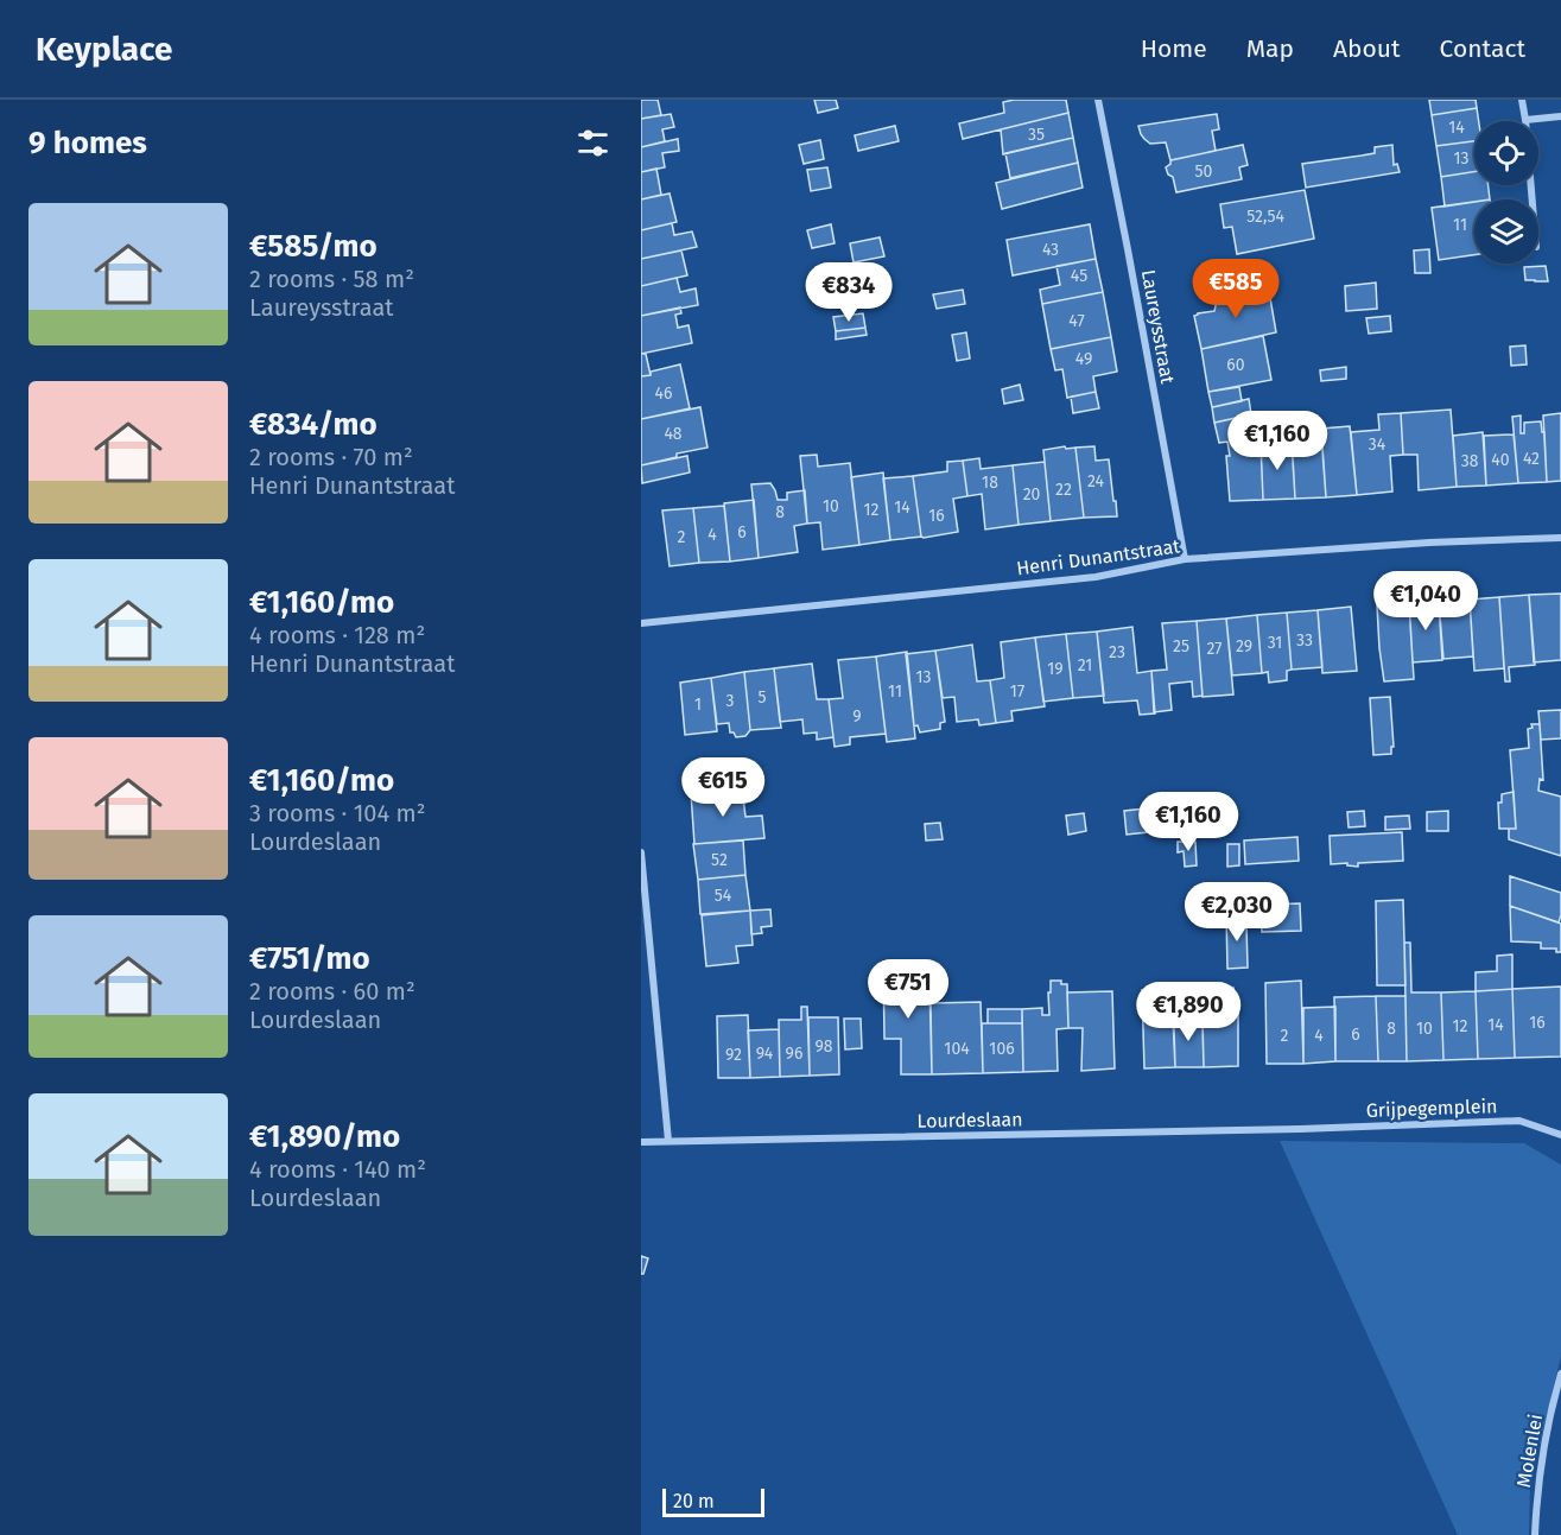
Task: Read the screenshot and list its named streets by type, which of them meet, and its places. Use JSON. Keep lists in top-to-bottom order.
{
  "streets": {
    "street": [
      "Laureysstraat",
      "Henri Dunantstraat",
      "Grijpegemplein",
      "Lourdeslaan",
      "Molenlei"
    ]
  },
  "crossings": [
    ["Laureysstraat", "Henri Dunantstraat"],
    ["Grijpegemplein", "Lourdeslaan"]
  ],
  "house_numbers": [
    "14",
    "35",
    "13",
    "50",
    "52,54",
    "11",
    "43",
    "45",
    "47",
    "49",
    "60",
    "46",
    "48",
    "34",
    "42",
    "40",
    "38",
    "24",
    "18",
    "22",
    "20",
    "10",
    "14",
    "12",
    "8",
    "16",
    "6",
    "4",
    "2",
    "33",
    "31",
    "25",
    "29",
    "27",
    "23",
    "21",
    "19",
    "13",
    "11",
    "17",
    "5",
    "3",
    "1",
    "9",
    "52",
    "54",
    "16",
    "14",
    "12",
    "8",
    "10",
    "6",
    "2",
    "4",
    "98",
    "104",
    "106",
    "94",
    "96",
    "92"
  ],
  "scale_bar": "20 m",
  "page": {
    "header": "Keyplace",
    "nav": [
      "Home",
      "Map",
      "About",
      "Contact"
    ],
    "heading": "9 homes",
    "list": [
      {
        "name": "€585/mo",
        "note": "2 rooms · 58 m² · Laureysstraat"
      },
      {
        "name": "€834/mo",
        "note": "2 rooms · 70 m² · Henri Dunantstraat"
      },
      {
        "name": "€1,160/mo",
        "note": "4 rooms · 128 m² · Henri Dunantstraat"
      },
      {
        "name": "€1,160/mo",
        "note": "3 rooms · 104 m² · Lourdeslaan"
      },
      {
        "name": "€751/mo",
        "note": "2 rooms · 60 m² · Lourdeslaan"
      },
      {
        "name": "€1,890/mo",
        "note": "4 rooms · 140 m² · Lourdeslaan"
      }
    ],
    "price": [
      "€585",
      "€834",
      "€1,160",
      "€1,040",
      "€615",
      "€1,160",
      "€2,030",
      "€751",
      "€1,890"
    ],
    "scale": "20 m"
  }
}
